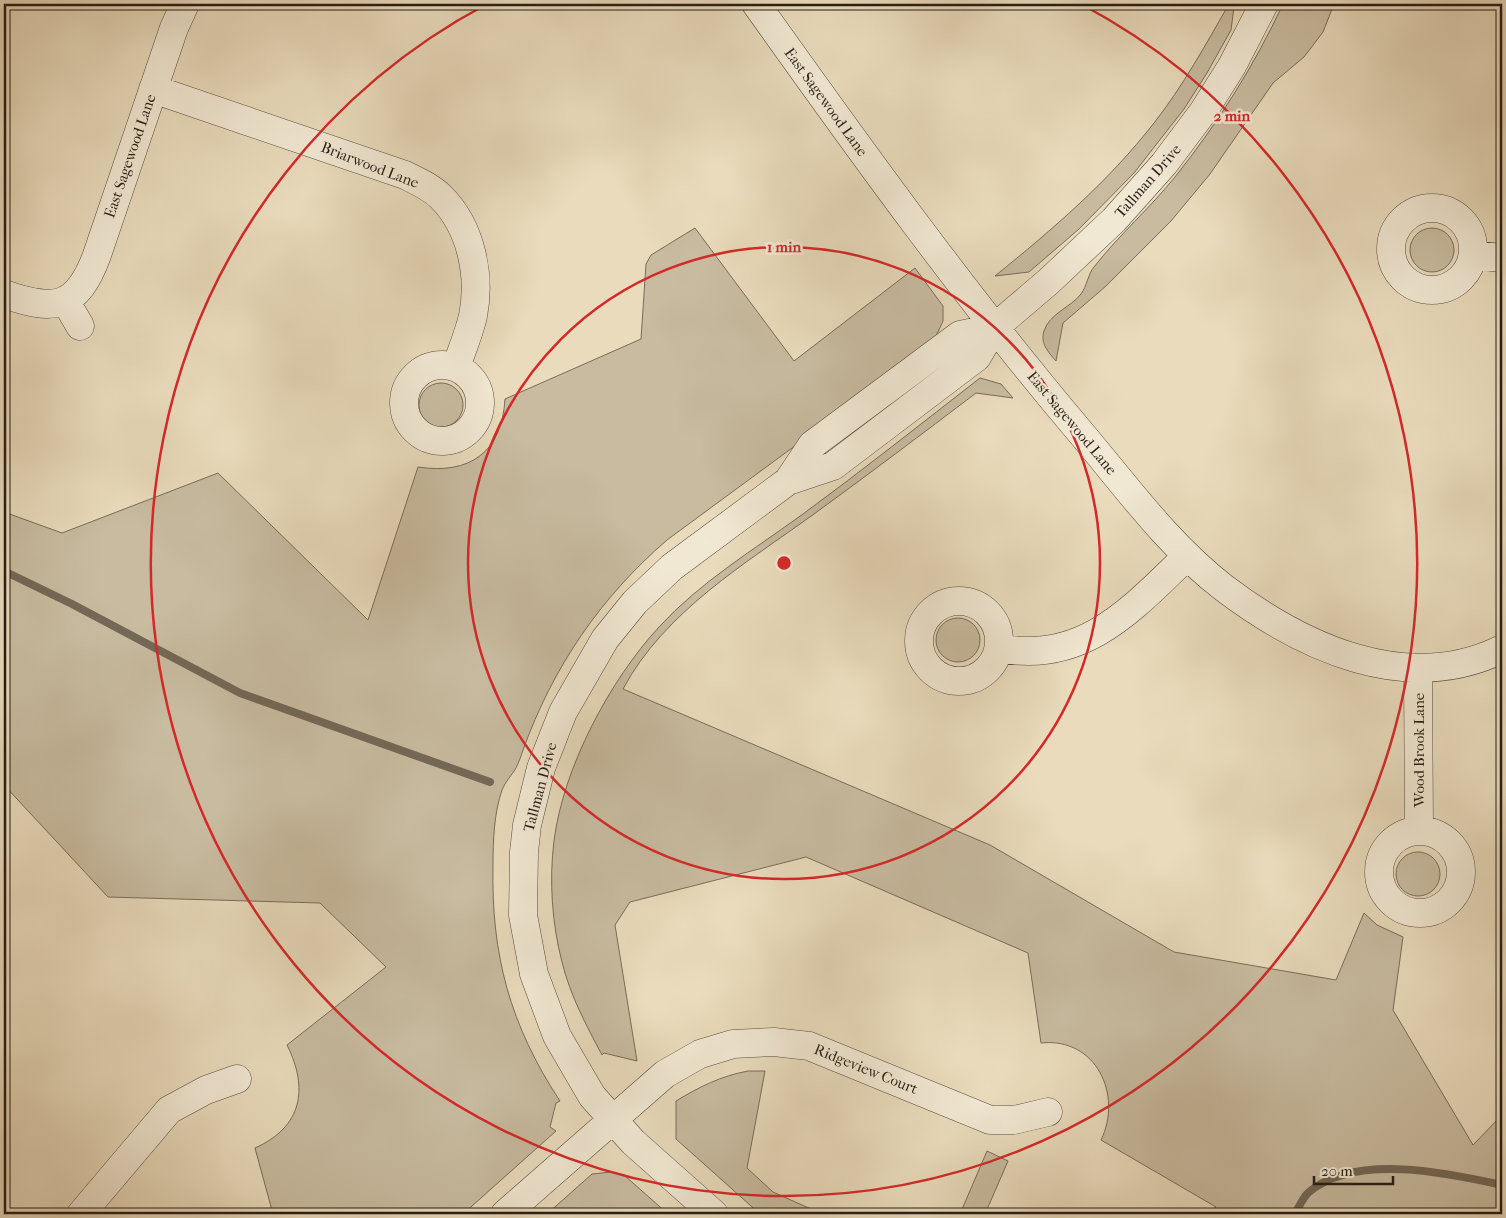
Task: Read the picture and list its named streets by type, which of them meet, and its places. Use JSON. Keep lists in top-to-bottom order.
{
  "streets": {
    "street": [
      "East Sagewood Lane",
      "Briarwood Lane",
      "Tallman Drive",
      "Wood Brook Lane",
      "Ridgeview Court"
    ]
  },
  "crossings": [
    ["East Sagewood Lane", "Briarwood Lane"],
    ["East Sagewood Lane", "Tallman Drive"],
    ["East Sagewood Lane", "Wood Brook Lane"],
    ["Tallman Drive", "Ridgeview Court"]
  ],
  "scale_bar": "20 m",
  "rings": ["2 min", "1 min"]
}
